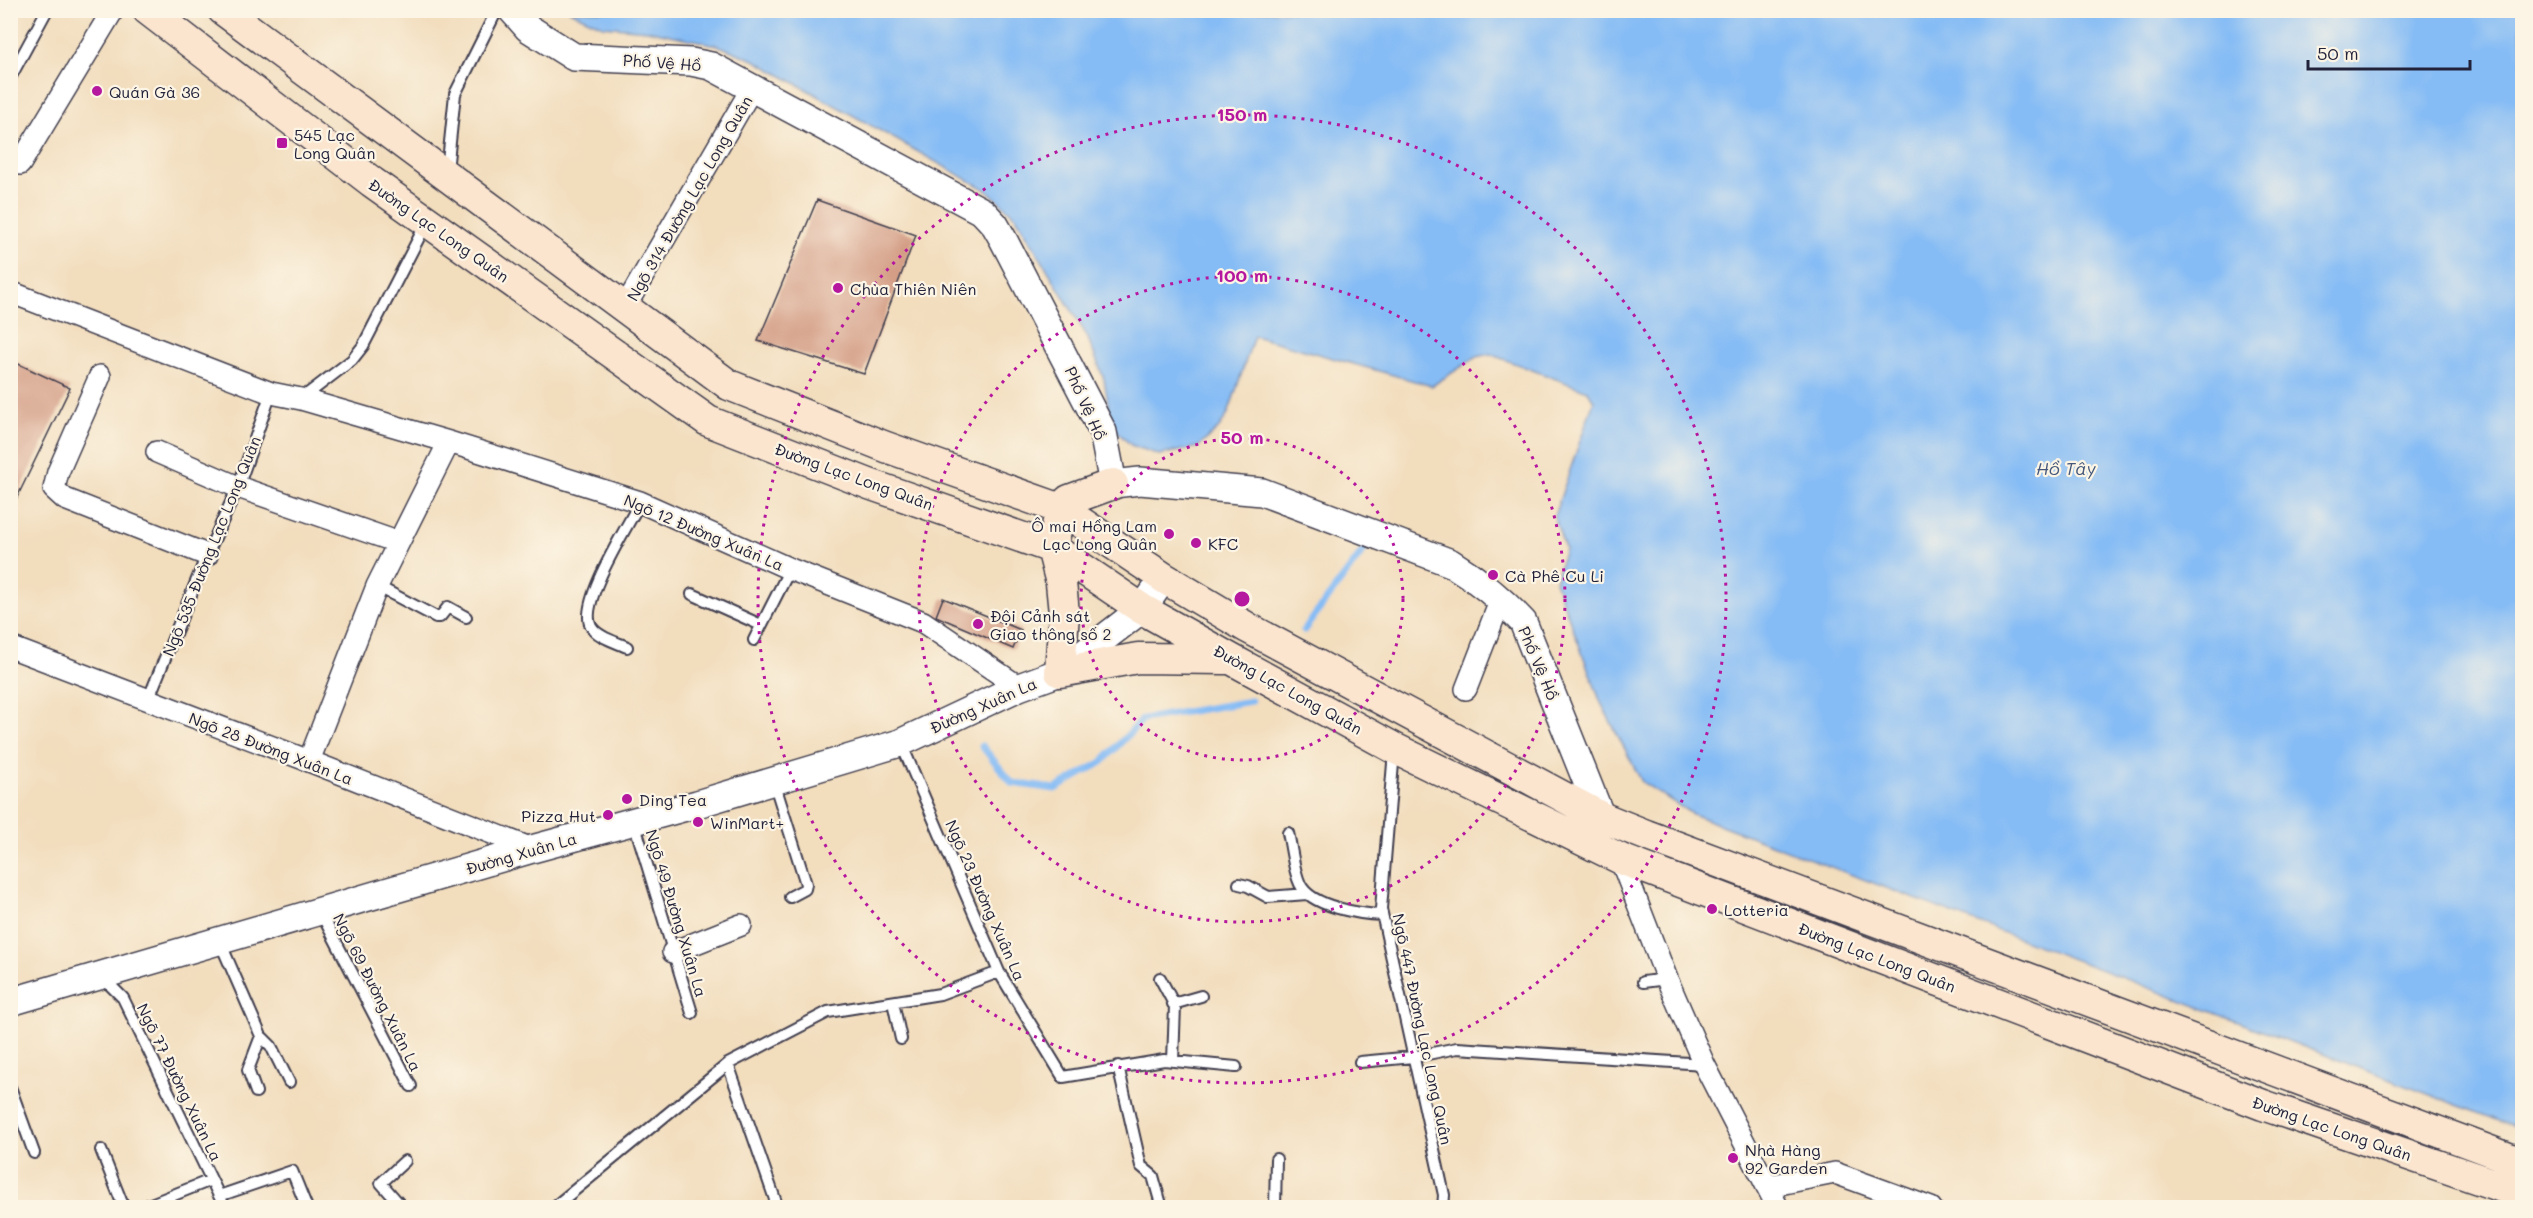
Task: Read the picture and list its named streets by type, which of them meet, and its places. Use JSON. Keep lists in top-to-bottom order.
{
  "streets": {
    "main road": ["Đường Lạc Long Quân"],
    "street": [
      "Phố Vệ Hồ",
      "Ngõ 314 Đường Lạc Long Quân",
      "Ngõ 12 Đường Xuân La",
      "Đường Xuân La",
      "Ngõ 28 Đường Xuân La"
    ],
    "lane": [
      "Ngõ 535 Đường Lạc Long Quân",
      "Ngõ 23 Đường Xuân La",
      "Ngõ 49 Đường Xuân La",
      "Ngõ 69 Đường Xuân La",
      "Ngõ 447 Đường Lạc Long Quân",
      "Ngõ 77 Đường Xuân La"
    ]
  },
  "crossings": [
    ["Phố Vệ Hồ", "Ngõ 314 Đường Lạc Long Quân"],
    ["Phố Vệ Hồ", "Đường Lạc Long Quân"],
    ["Ngõ 314 Đường Lạc Long Quân", "Đường Lạc Long Quân"],
    ["Đường Lạc Long Quân", "Đường Xuân La"],
    ["Đường Lạc Long Quân", "Ngõ 447 Đường Lạc Long Quân"],
    ["Ngõ 12 Đường Xuân La", "Đường Xuân La"],
    ["Ngõ 535 Đường Lạc Long Quân", "Ngõ 28 Đường Xuân La"],
    ["Đường Xuân La", "Ngõ 28 Đường Xuân La"],
    ["Đường Xuân La", "Ngõ 23 Đường Xuân La"],
    ["Đường Xuân La", "Ngõ 49 Đường Xuân La"],
    ["Đường Xuân La", "Ngõ 69 Đường Xuân La"],
    ["Đường Xuân La", "Ngõ 77 Đường Xuân La"]
  ],
  "water": ["Hồ Tây"],
  "places": {
    "other": [
      "Quán Gà 36",
      "Chùa Thiên Niên",
      "Ô mai Hồng Lam Lạc Long Quân",
      "KFC",
      "Cà Phê Cu Li",
      "Đội Cảnh sát Giao thông số 2",
      "Ding Tea",
      "Pizza Hut",
      "WinMart+",
      "Lotteria",
      "Nhà Hàng 92 Garden"
    ],
    "transit": ["545 Lạc Long Quân"]
  },
  "scale_bar": "50 m",
  "rings": ["150 m", "100 m", "50 m"]
}
